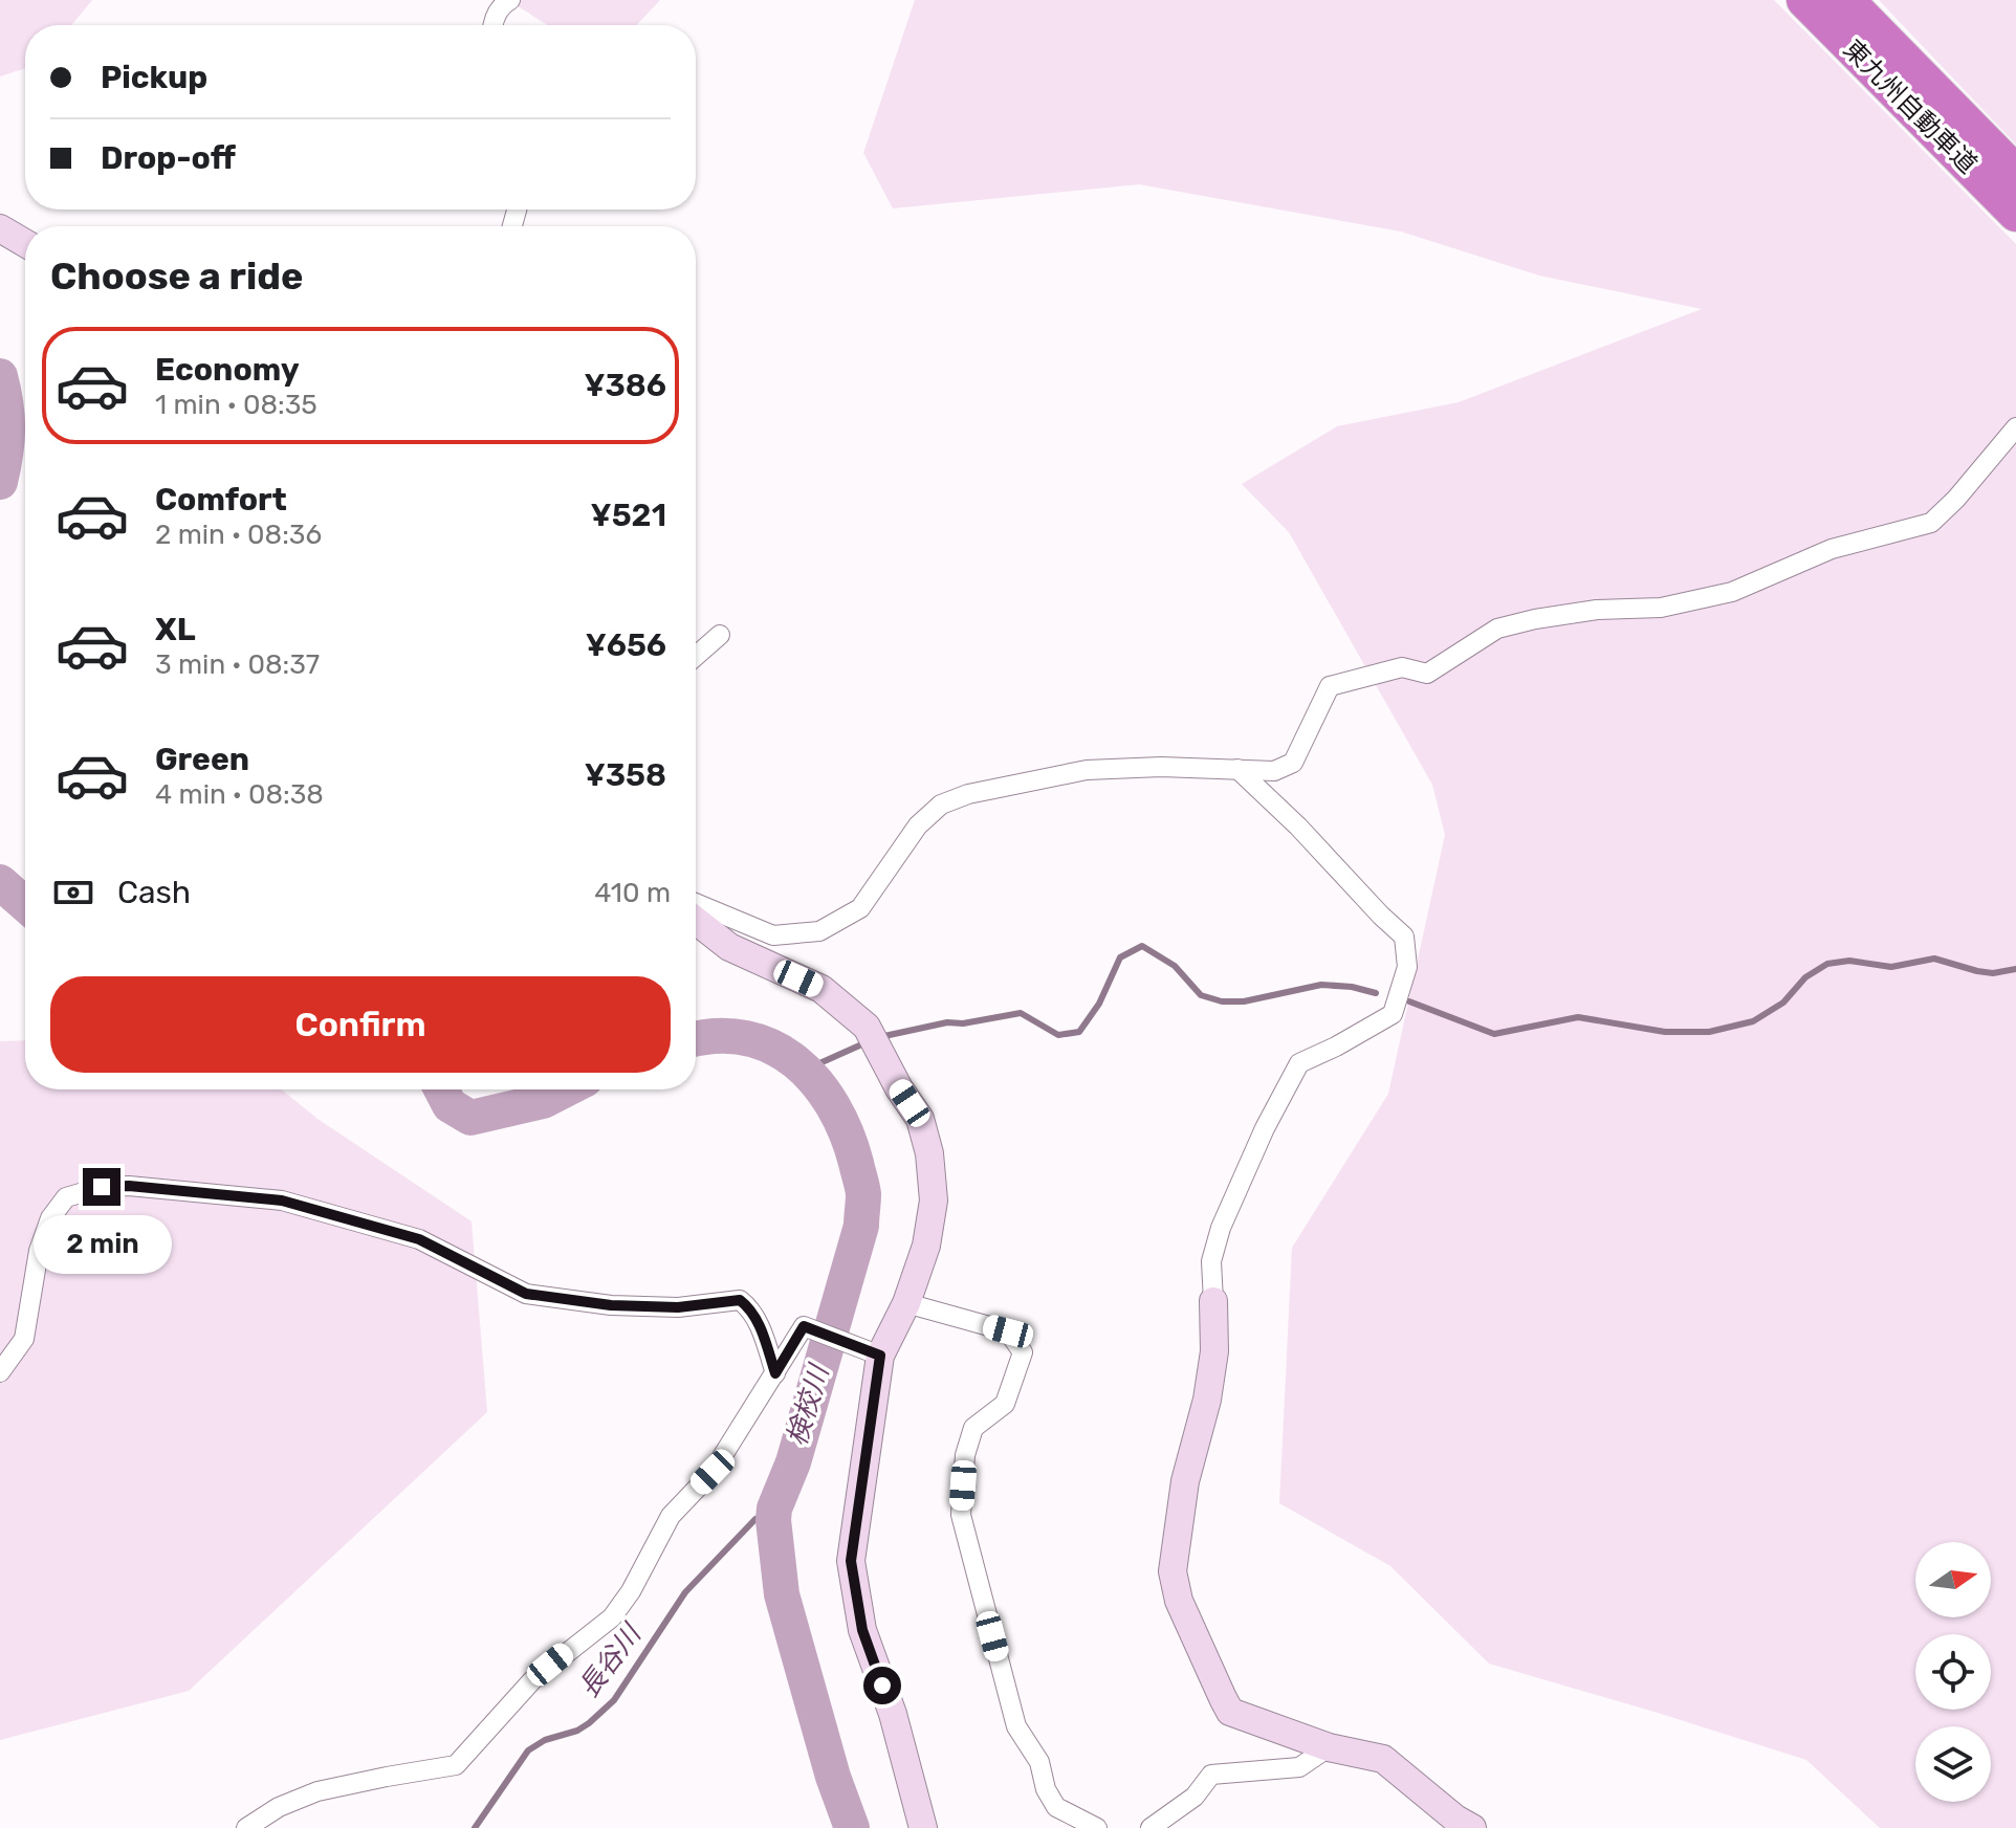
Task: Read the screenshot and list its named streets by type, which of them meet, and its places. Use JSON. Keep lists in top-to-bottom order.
{
  "streets": {
    "highway": ["東九州自動車道"]
  },
  "water": ["検校川", "長谷川"],
  "north": "right",
  "page": {
    "banner": ["Pickup", "Drop-off"],
    "heading": "Choose a ride",
    "list": [
      {
        "name": "Economy",
        "note": "1 min · 08:35",
        "value": "¥386"
      },
      {
        "name": "Comfort",
        "note": "2 min · 08:36",
        "value": "¥521"
      },
      {
        "name": "XL",
        "note": "3 min · 08:37",
        "value": "¥656"
      },
      {
        "name": "Green",
        "note": "4 min · 08:38",
        "value": "¥358"
      }
    ],
    "pay": ["Cash", "410 m"],
    "buttons": "Confirm",
    "bubble": "2 min"
  }
}
